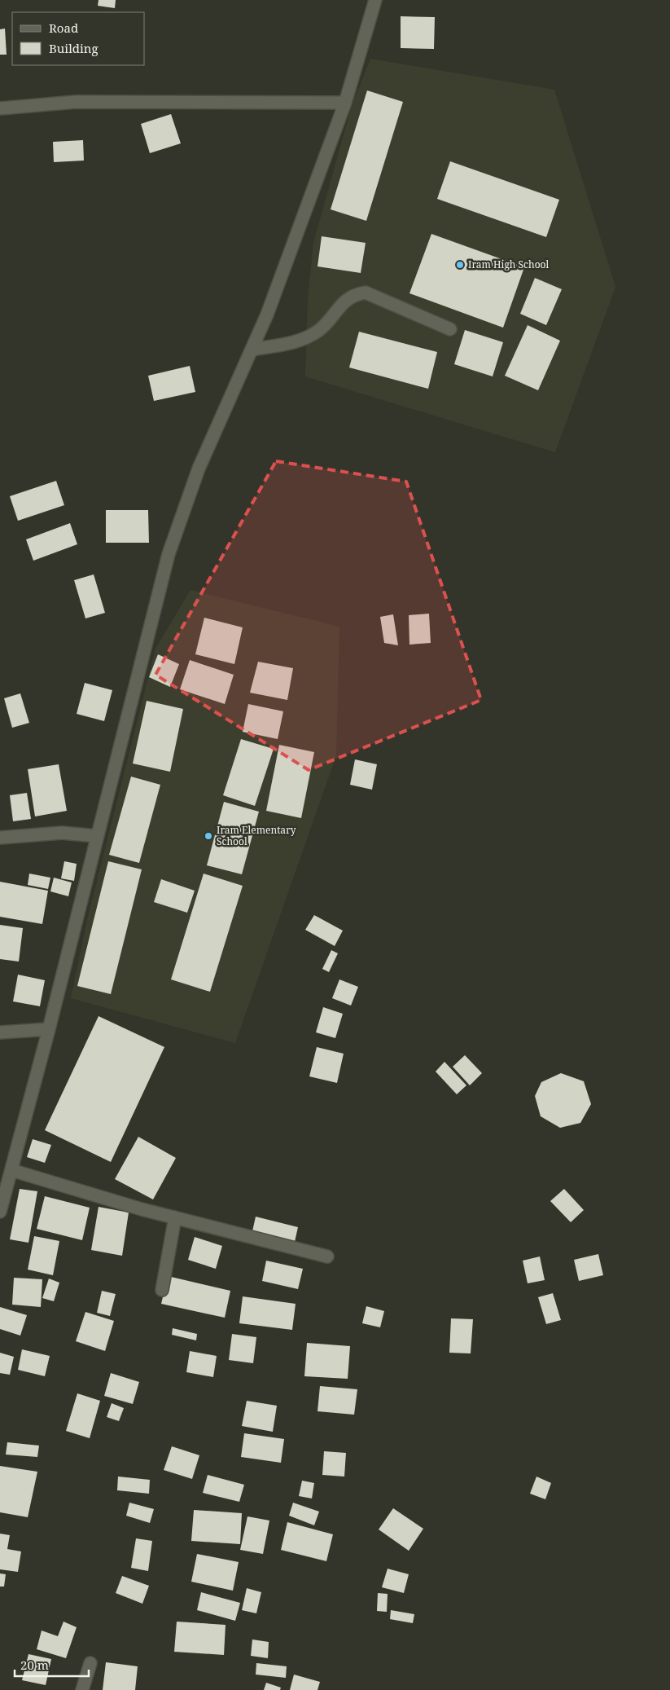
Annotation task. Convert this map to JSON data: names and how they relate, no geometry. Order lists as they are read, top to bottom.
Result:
{
  "places": ["Iram High School", "Iram Elementary School"],
  "legend": ["Road", "Building"],
  "scale_bar": "20 m"
}
